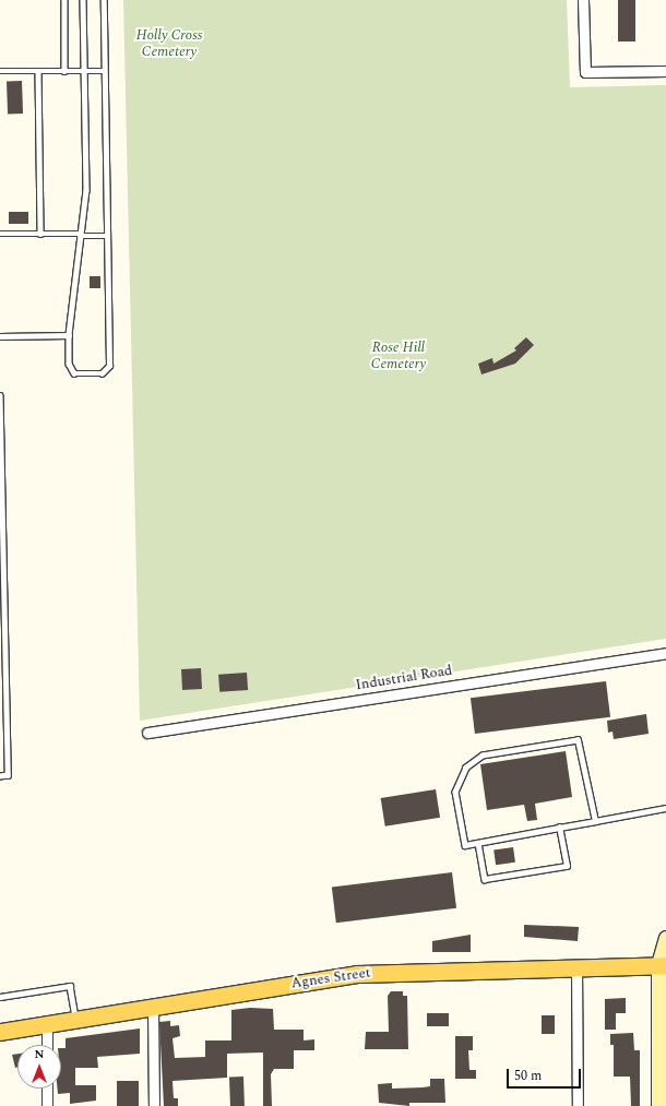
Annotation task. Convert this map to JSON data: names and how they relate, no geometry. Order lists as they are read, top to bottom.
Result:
{
  "streets": {
    "main road": ["Agnes Street"],
    "street": ["Industrial Road"]
  },
  "parks": ["Holly Cross Cemetery", "Rose Hill Cemetery"],
  "scale_bar": "50 m",
  "north": "top"
}
